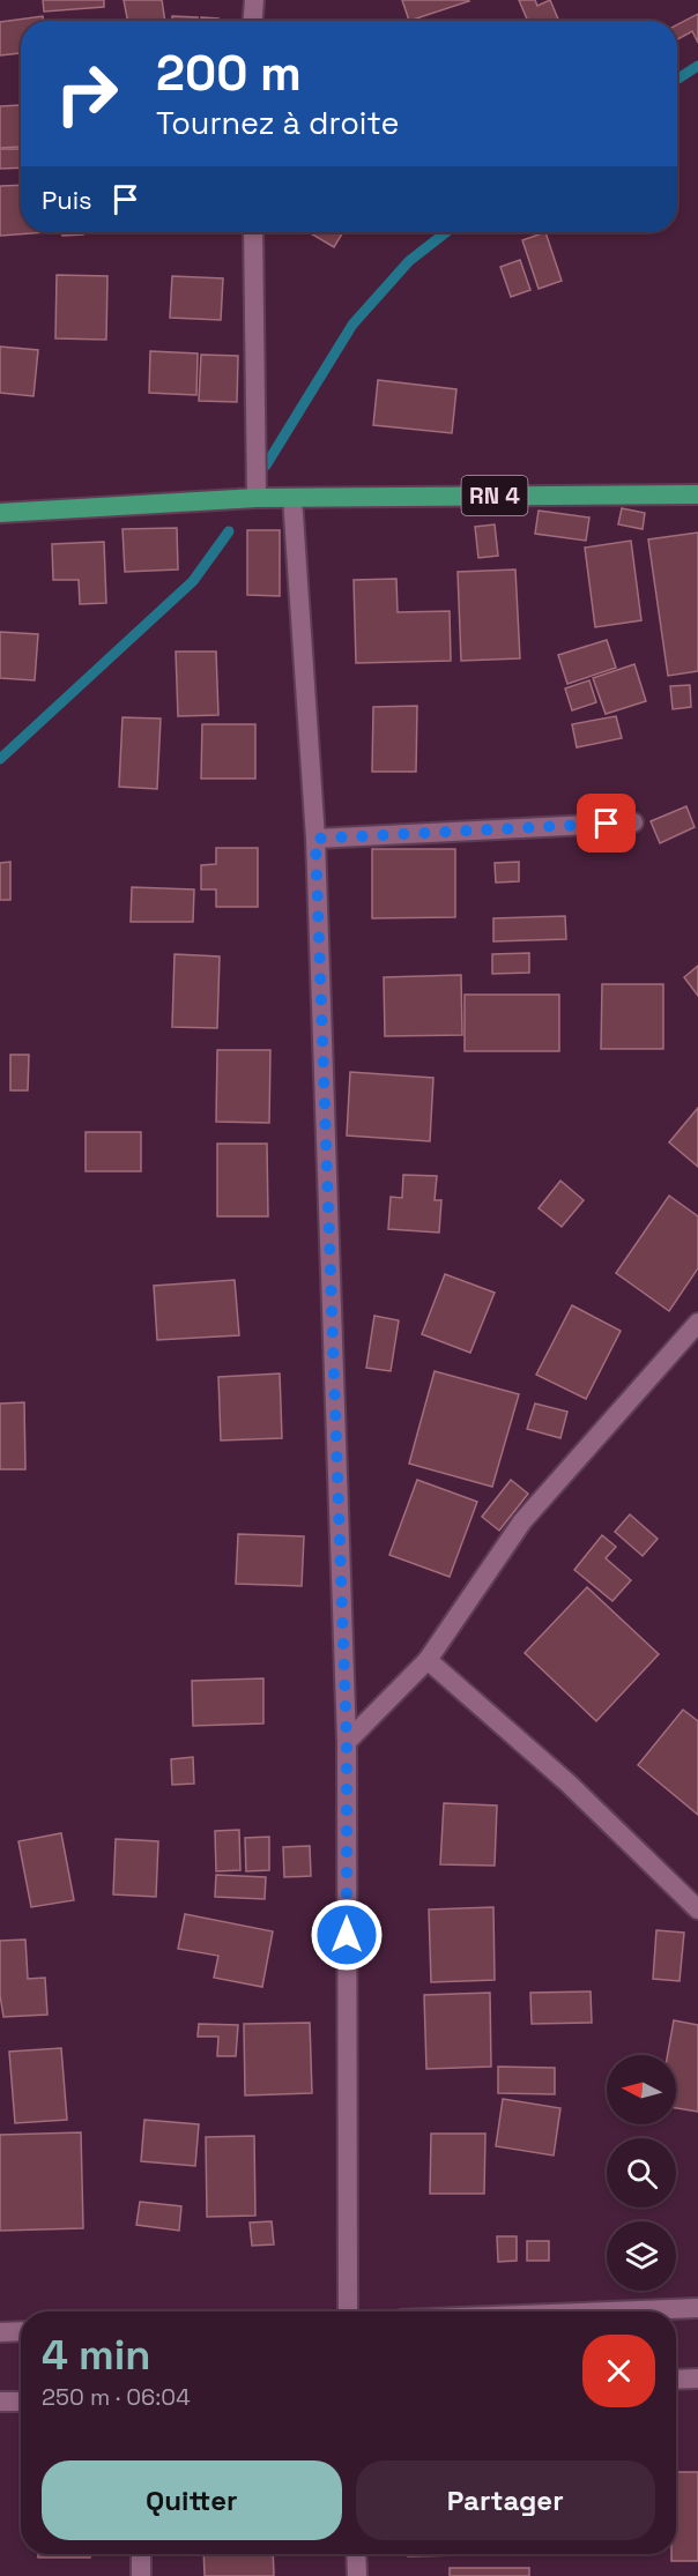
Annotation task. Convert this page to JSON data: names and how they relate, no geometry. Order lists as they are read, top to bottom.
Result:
{
  "streets": {
    "highway": ["RN 4"]
  },
  "north": "left",
  "page": {
    "turn": ["200 m", "Tournez à droite"],
    "then": "Puis",
    "heading": ["4 min", "250 m · 06:04"],
    "buttons": ["Quitter", "Partager"]
  }
}
